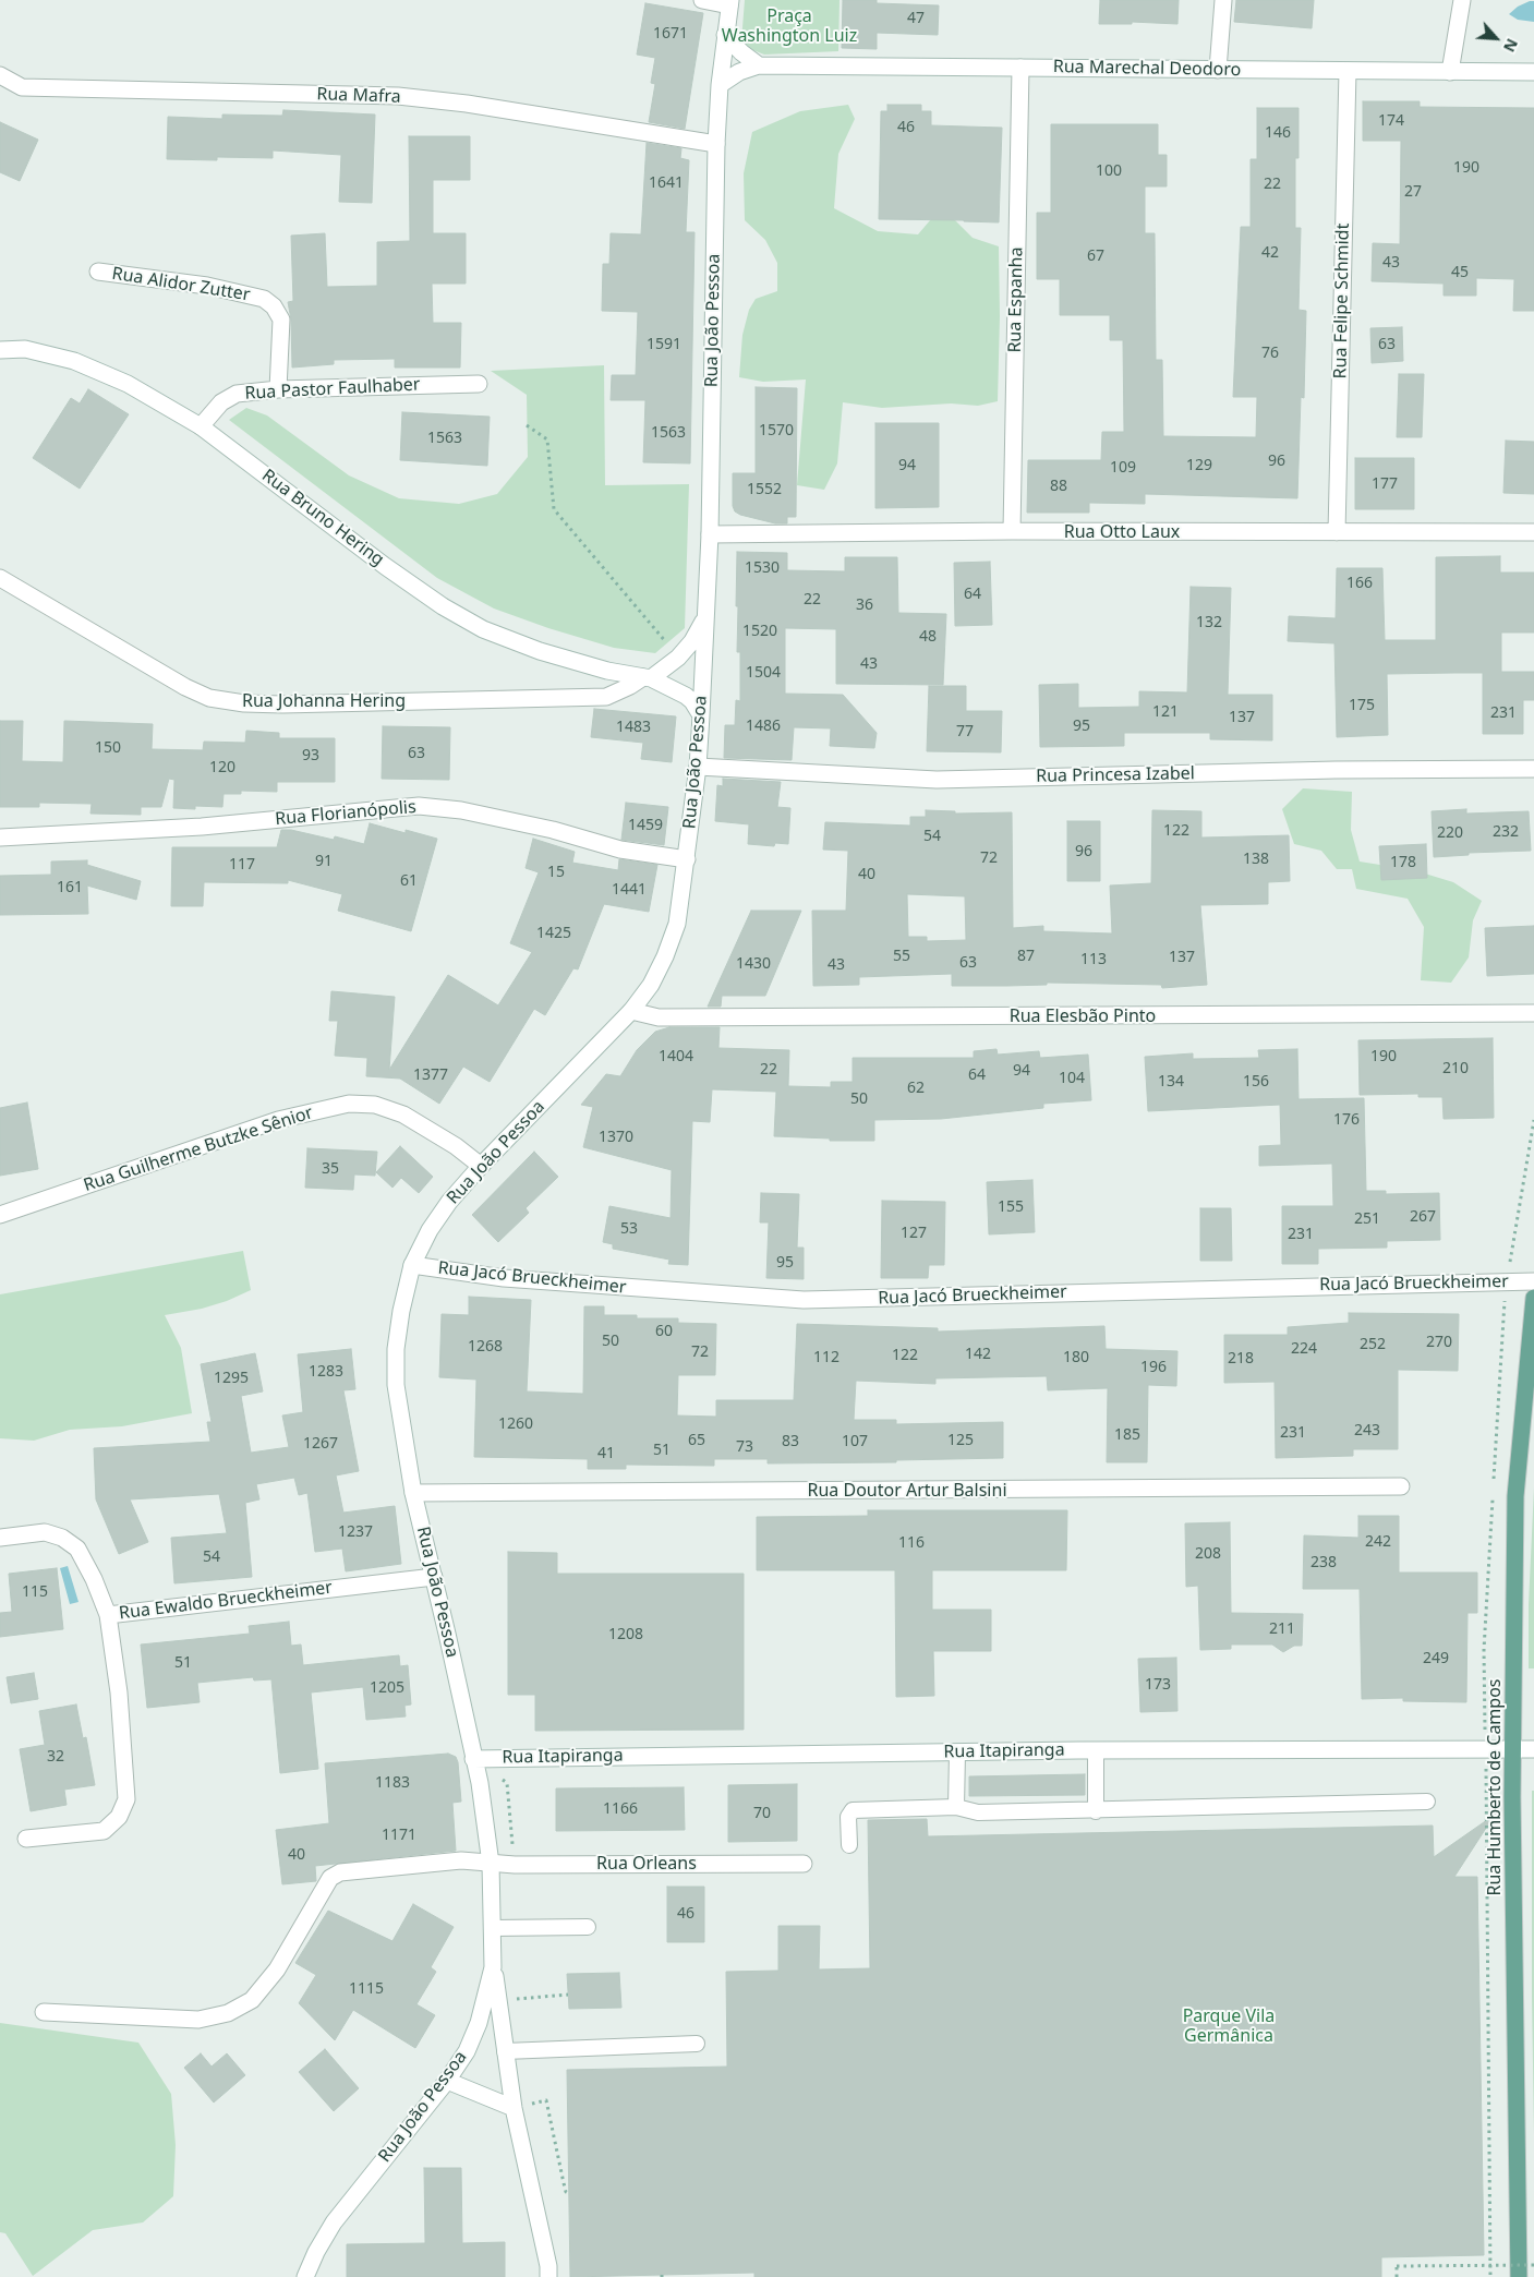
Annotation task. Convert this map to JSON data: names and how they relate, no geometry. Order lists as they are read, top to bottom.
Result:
{
  "streets": {
    "main road": ["Rua Humberto de Campos"],
    "street": [
      "Rua Marechal Deodoro",
      "Rua Mafra",
      "Rua Alidor Zutter",
      "Rua Espanha",
      "Rua Felipe Schmidt",
      "Rua João Pessoa",
      "Rua Pastor Faulhaber",
      "Rua Bruno Hering",
      "Rua Otto Laux",
      "Rua Johanna Hering",
      "Rua Princesa Izabel",
      "Rua Florianópolis",
      "Rua Elesbão Pinto",
      "Rua Guilherme Butzke Sênior",
      "Rua Jacó Brueckheimer",
      "Rua Doutor Artur Balsini",
      "Rua Ewaldo Brueckheimer",
      "Rua Itapiranga",
      "Rua Orleans"
    ]
  },
  "crossings": [
    ["Rua Marechal Deodoro", "Rua Espanha"],
    ["Rua Marechal Deodoro", "Rua Felipe Schmidt"],
    ["Rua Marechal Deodoro", "Rua João Pessoa"],
    ["Rua Mafra", "Rua João Pessoa"],
    ["Rua Alidor Zutter", "Rua Pastor Faulhaber"],
    ["Rua Espanha", "Rua Otto Laux"],
    ["Rua Felipe Schmidt", "Rua Otto Laux"],
    ["Rua João Pessoa", "Rua Bruno Hering"],
    ["Rua João Pessoa", "Rua Otto Laux"],
    ["Rua João Pessoa", "Rua Princesa Izabel"],
    ["Rua João Pessoa", "Rua Florianópolis"],
    ["Rua João Pessoa", "Rua Elesbão Pinto"],
    ["Rua João Pessoa", "Rua Guilherme Butzke Sênior"],
    ["Rua João Pessoa", "Rua Jacó Brueckheimer"],
    ["Rua João Pessoa", "Rua Doutor Artur Balsini"],
    ["Rua João Pessoa", "Rua Ewaldo Brueckheimer"],
    ["Rua João Pessoa", "Rua Itapiranga"],
    ["Rua João Pessoa", "Rua Orleans"],
    ["Rua Pastor Faulhaber", "Rua Bruno Hering"],
    ["Rua Bruno Hering", "Rua Johanna Hering"],
    ["Rua Itapiranga", "Rua Humberto de Campos"]
  ],
  "parks": ["Praça Washington Luiz", "Parque Vila Germânica"],
  "house_numbers": [
    "47",
    "1671",
    "174",
    "46",
    "146",
    "190",
    "100",
    "1641",
    "22",
    "27",
    "42",
    "67",
    "43",
    "45",
    "1591",
    "63",
    "76",
    "1570",
    "1563",
    "1563",
    "96",
    "94",
    "129",
    "109",
    "177",
    "88",
    "1552",
    "1530",
    "166",
    "64",
    "22",
    "36",
    "132",
    "1520",
    "48",
    "43",
    "1504",
    "175",
    "121",
    "231",
    "137",
    "1486",
    "95",
    "1483",
    "77",
    "150",
    "63",
    "93",
    "120",
    "1459",
    "122",
    "232",
    "220",
    "54",
    "96",
    "72",
    "138",
    "91",
    "178",
    "117",
    "15",
    "40",
    "61",
    "161",
    "1441",
    "1425",
    "55",
    "87",
    "137",
    "113",
    "63",
    "1430",
    "43",
    "1404",
    "190",
    "210",
    "22",
    "94",
    "1377",
    "64",
    "104",
    "134",
    "156",
    "62",
    "50",
    "176",
    "1370",
    "35",
    "155",
    "267",
    "251",
    "53",
    "127",
    "231",
    "95",
    "60",
    "50",
    "270",
    "252",
    "1268",
    "224",
    "72",
    "142",
    "122",
    "112",
    "180",
    "218",
    "196",
    "1283",
    "1295",
    "1260",
    "243",
    "231",
    "185",
    "65",
    "125",
    "83",
    "107",
    "1267",
    "73",
    "51",
    "41",
    "1237",
    "242",
    "116",
    "208",
    "54",
    "238",
    "115",
    "211",
    "1208",
    "249",
    "51",
    "173",
    "1205",
    "32",
    "1183",
    "1166",
    "70",
    "1171",
    "40",
    "46",
    "1115"
  ],
  "north": "bottom right"
}
